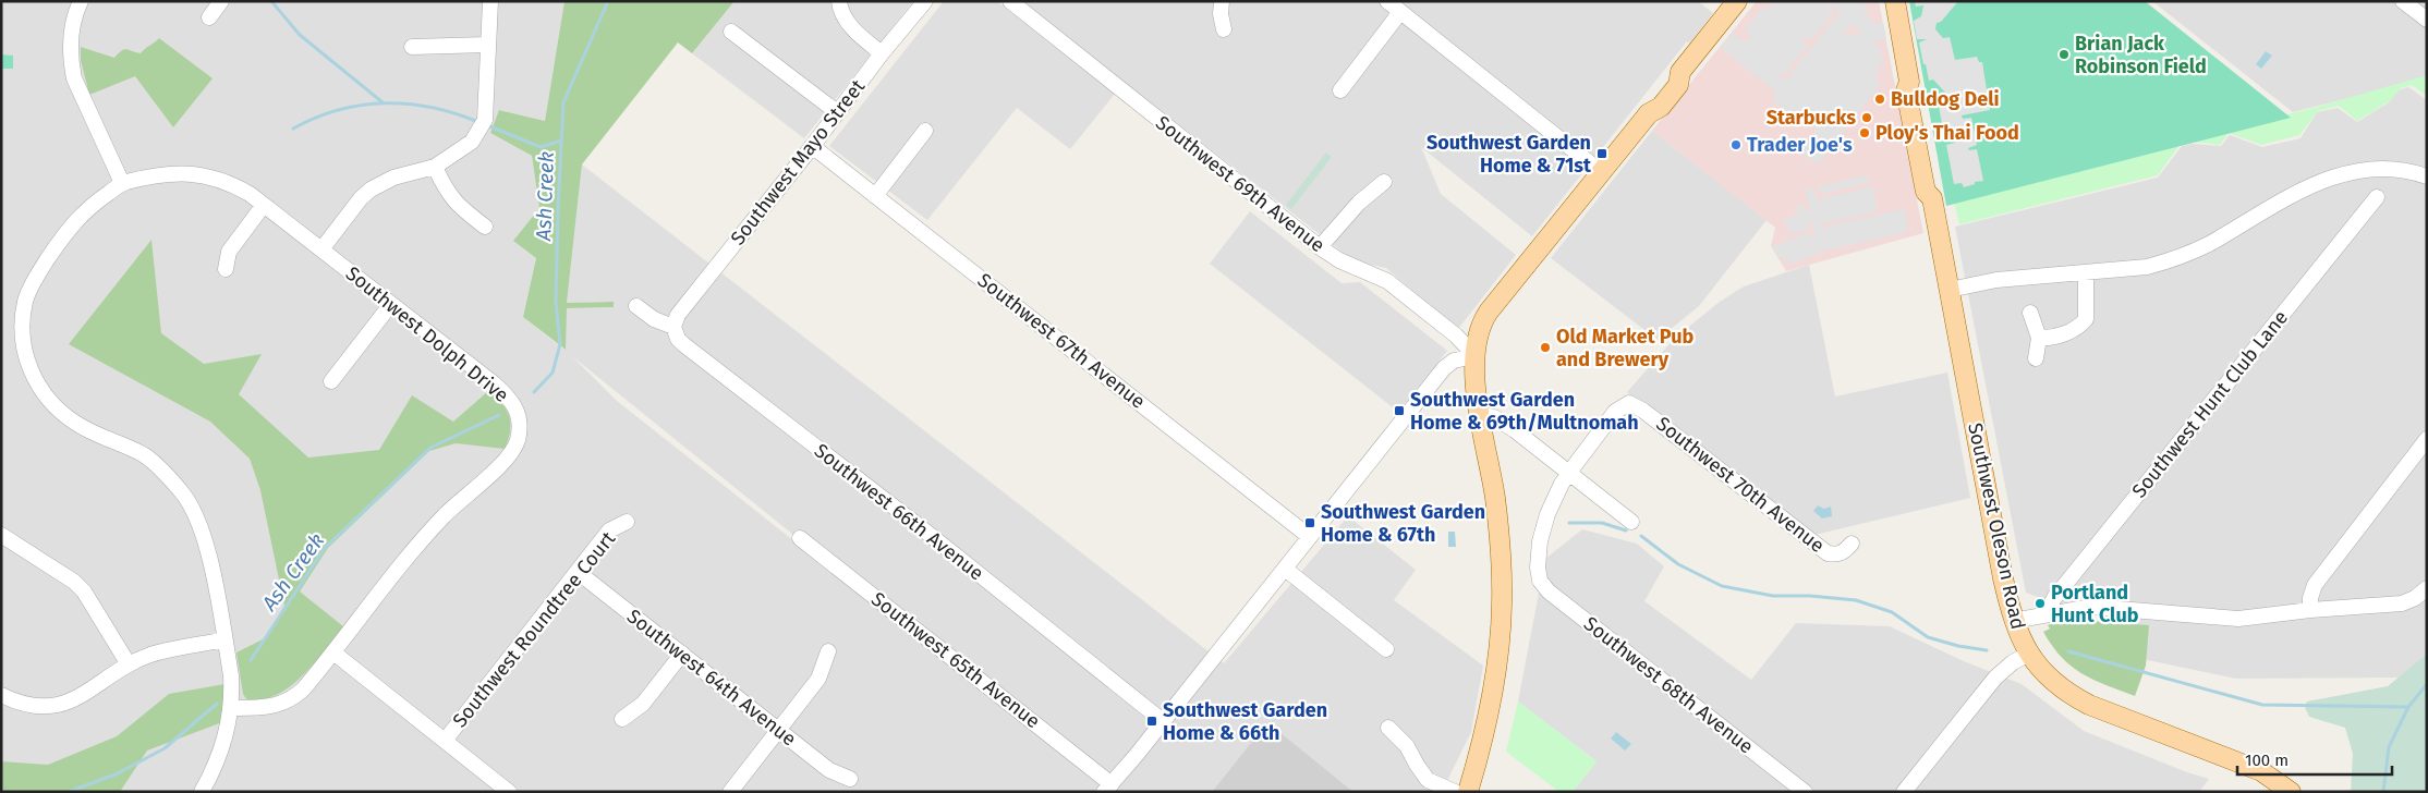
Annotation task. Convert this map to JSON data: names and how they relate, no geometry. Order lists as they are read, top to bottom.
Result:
{
  "streets": {
    "main road": ["Southwest Oleson Road"],
    "street": [
      "Southwest Mayo Street",
      "Southwest 69th Avenue",
      "Southwest Dolph Drive",
      "Southwest 67th Avenue",
      "Southwest Hunt Club Lane",
      "Southwest 70th Avenue",
      "Southwest 66th Avenue",
      "Southwest Roundtree Court",
      "Southwest 65th Avenue",
      "Southwest 64th Avenue",
      "Southwest 68th Avenue"
    ]
  },
  "crossings": [
    ["Southwest Mayo Street", "Southwest 67th Avenue"],
    ["Southwest Mayo Street", "Southwest 66th Avenue"],
    ["Southwest 70th Avenue", "Southwest 68th Avenue"],
    ["Southwest Roundtree Court", "Southwest 64th Avenue"]
  ],
  "water": ["Ash Creek"],
  "places": {
    "other": [
      "Brian Jack Robinson Field",
      "Bulldog Deli",
      "Starbucks",
      "Ploy's Thai Food",
      "Trader Joe's",
      "Old Market Pub and Brewery",
      "Portland Hunt Club"
    ],
    "transit": [
      "Southwest Garden Home & 71st",
      "Southwest Garden Home & 69th/Multnomah",
      "Southwest Garden Home & 67th",
      "Southwest Garden Home & 66th"
    ]
  },
  "scale_bar": "100 m"
}
